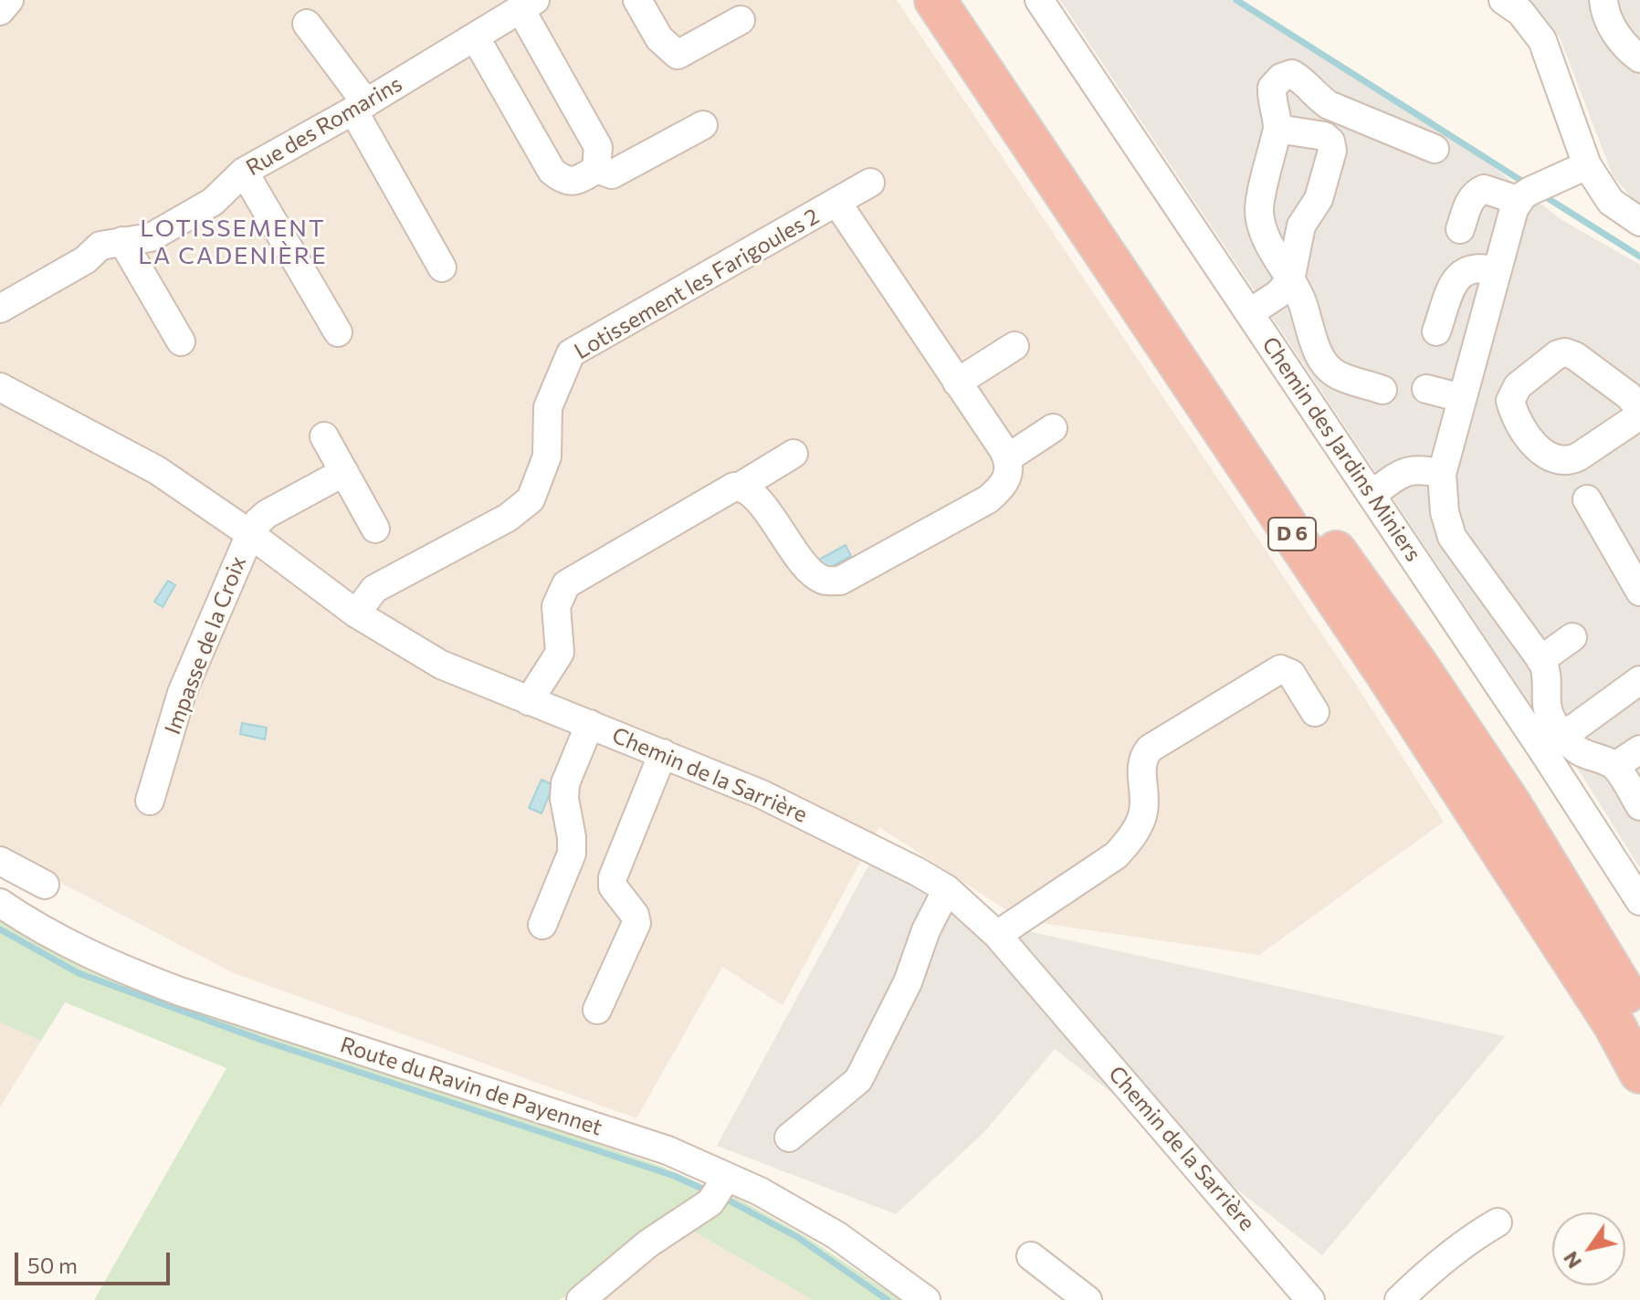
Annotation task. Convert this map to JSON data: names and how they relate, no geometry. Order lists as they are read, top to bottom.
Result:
{
  "streets": {
    "highway": ["D 6"],
    "street": [
      "Rue des Romarins",
      "Lotissement les Farigoules 2",
      "Chemin des Jardins Miniers",
      "Impasse de la Croix",
      "Chemin de la Sarrière",
      "Route du Ravin de Payennet"
    ]
  },
  "crossings": [
    ["Lotissement les Farigoules 2", "Chemin de la Sarrière"],
    ["Impasse de la Croix", "Chemin de la Sarrière"]
  ],
  "districts": ["LOTISSEMENT LA CADENIÈRE"],
  "scale_bar": "50 m",
  "north": "bottom left"
}
